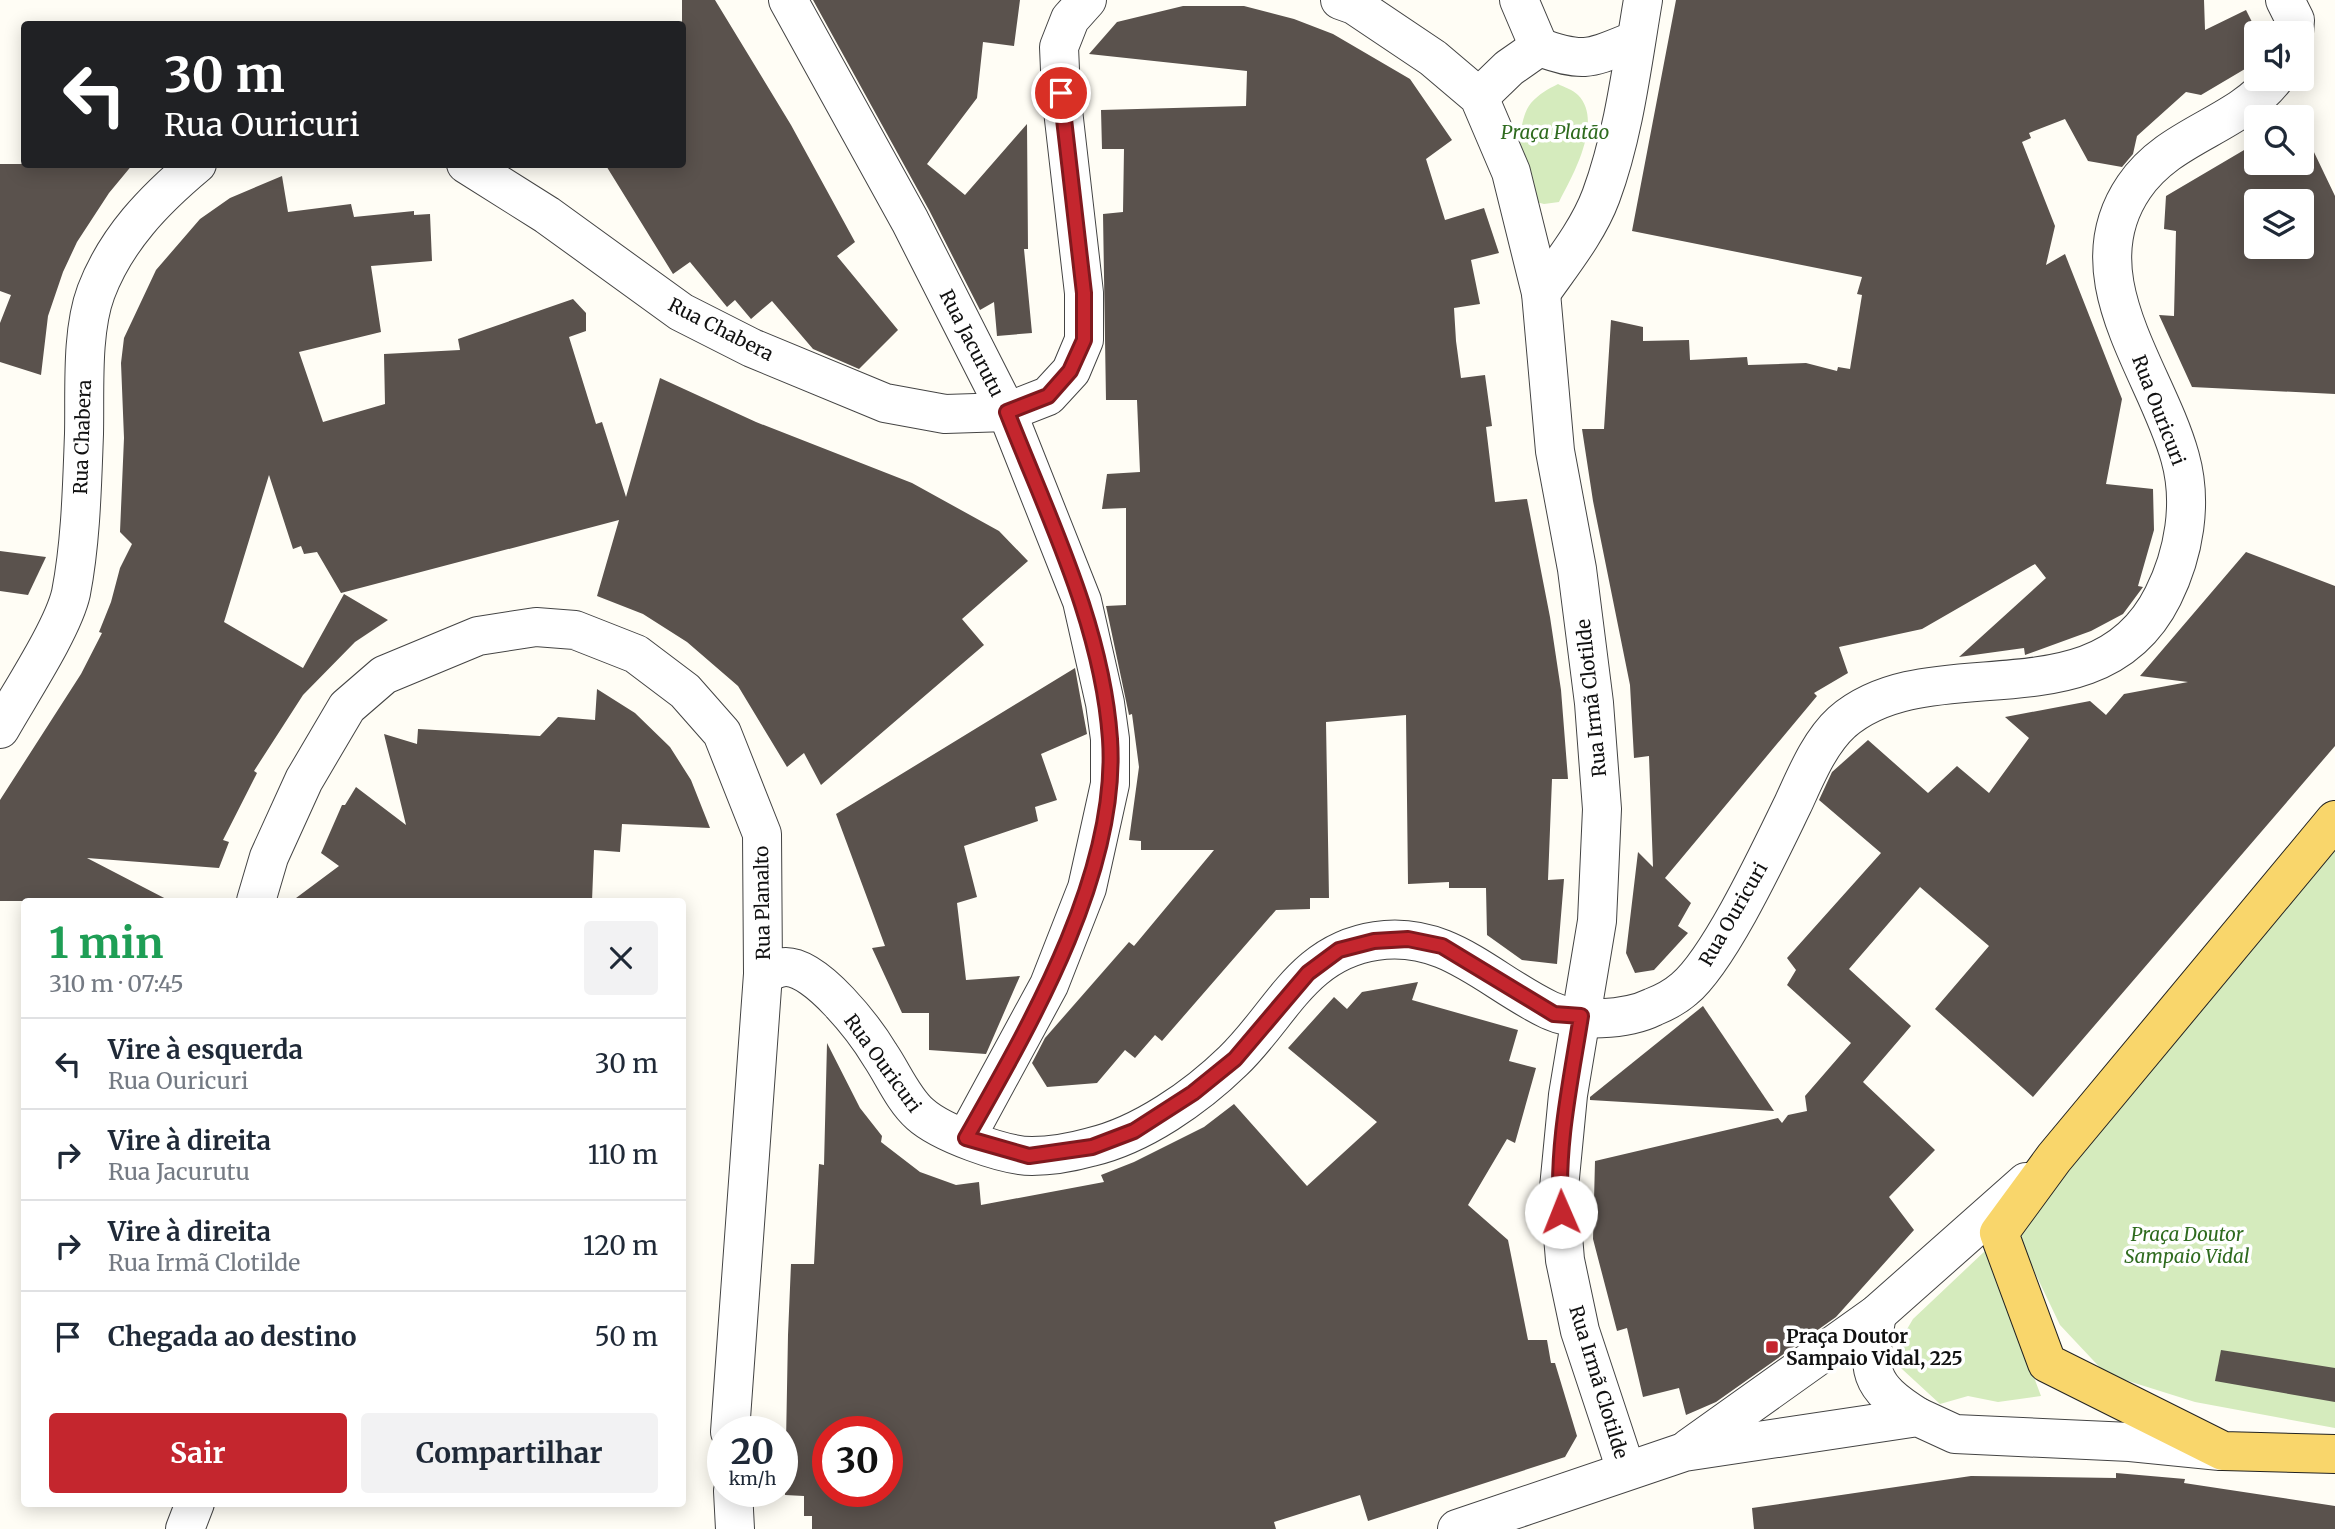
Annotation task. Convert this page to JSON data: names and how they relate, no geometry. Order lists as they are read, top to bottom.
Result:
{
  "streets": {
    "street": [
      "Rua Chabera",
      "Rua Jacurutu",
      "Rua Ouricuri",
      "Rua Irmã Clotilde",
      "Rua Planalto"
    ]
  },
  "crossings": [
    ["Rua Chabera", "Rua Jacurutu"],
    ["Rua Jacurutu", "Rua Ouricuri"],
    ["Rua Ouricuri", "Rua Irmã Clotilde"],
    ["Rua Ouricuri", "Rua Planalto"]
  ],
  "parks": ["Praça Platão", "Praça Doutor Sampaio Vidal"],
  "places": {
    "transit": ["Praça Doutor Sampaio Vidal, 225"]
  },
  "page": {
    "turn": ["30 m", "Rua Ouricuri"],
    "heading": ["1 min", "310 m · 07:45"],
    "list": [
      {
        "name": "Vire à esquerda",
        "note": "Rua Ouricuri",
        "value": "30 m"
      },
      {
        "name": "Vire à direita",
        "note": "Rua Jacurutu",
        "value": "110 m"
      },
      {
        "name": "Vire à direita",
        "note": "Rua Irmã Clotilde",
        "value": "120 m"
      },
      {
        "name": "Chegada ao destino",
        "value": "50 m"
      }
    ],
    "buttons": ["Sair", "Compartilhar"],
    "speed": "20 km/h",
    "limit": "30"
  }
}
